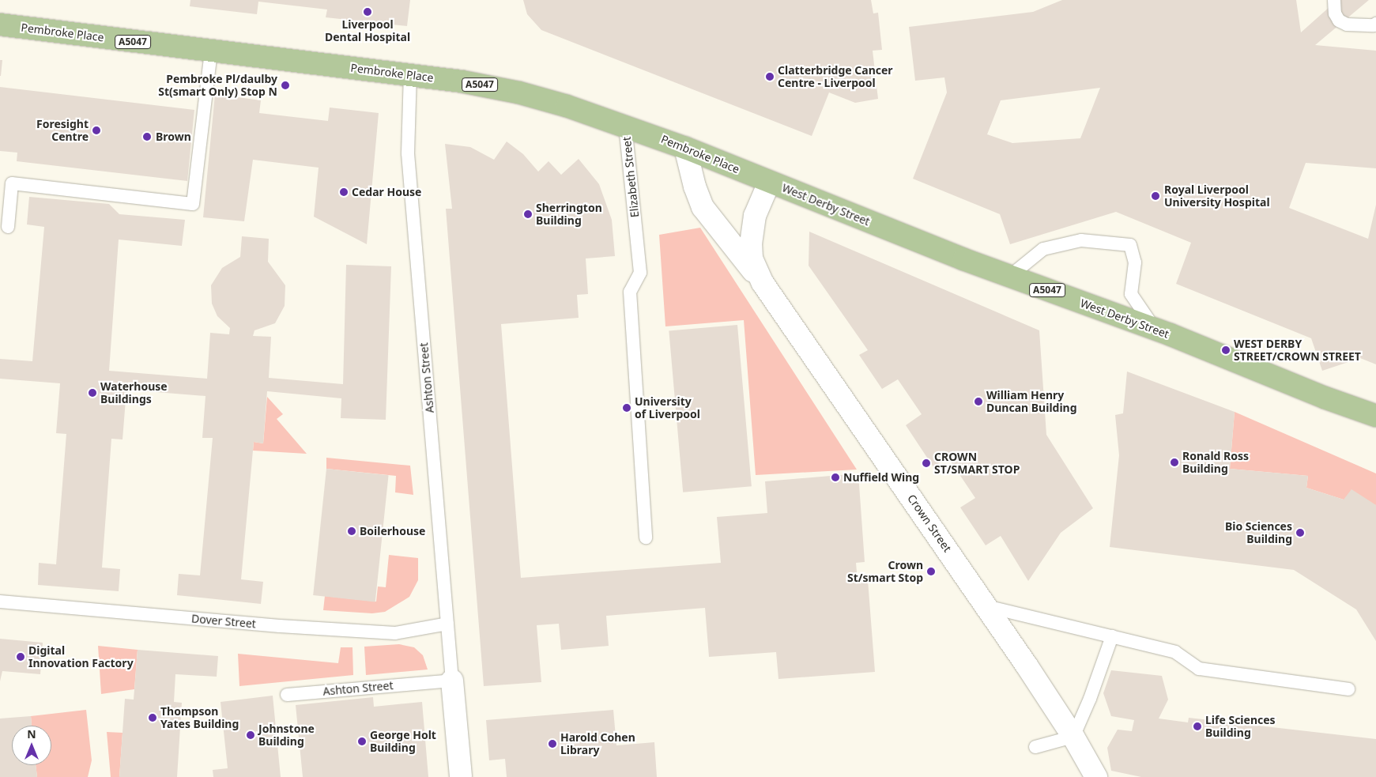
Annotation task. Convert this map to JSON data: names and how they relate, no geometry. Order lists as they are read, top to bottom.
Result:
{
  "streets": {
    "main road": ["Pembroke Place", "A5047", "West Derby Street"],
    "street": ["Ashton Street", "Crown Street"],
    "lane": ["Elizabeth Street", "Dover Street"]
  },
  "crossings": [
    ["Pembroke Place", "Elizabeth Street"],
    ["Pembroke Place", "West Derby Street"],
    ["Pembroke Place", "Ashton Street"],
    ["Pembroke Place", "Crown Street"],
    ["West Derby Street", "Crown Street"],
    ["Ashton Street", "Dover Street"]
  ],
  "places": [
    "Liverpool Dental Hospital",
    "Clatterbridge Cancer Centre - Liverpool",
    "Pembroke Pl/daulby St(smart Only) Stop N",
    "Foresight Centre",
    "Brown",
    "Cedar House",
    "Royal Liverpool University Hospital",
    "Sherrington Building",
    "WEST DERBY STREET/CROWN STREET",
    "Waterhouse Buildings",
    "William Henry Duncan Building",
    "University of Liverpool",
    "Ronald Ross Building",
    "CROWN ST/SMART STOP",
    "Nuffield Wing",
    "Boilerhouse",
    "Bio Sciences Building",
    "Crown St/smart Stop",
    "Digital Innovation Factory",
    "Thompson Yates Building",
    "Life Sciences Building",
    "Johnstone Building",
    "George Holt Building",
    "Harold Cohen Library"
  ],
  "north": "top"
}
